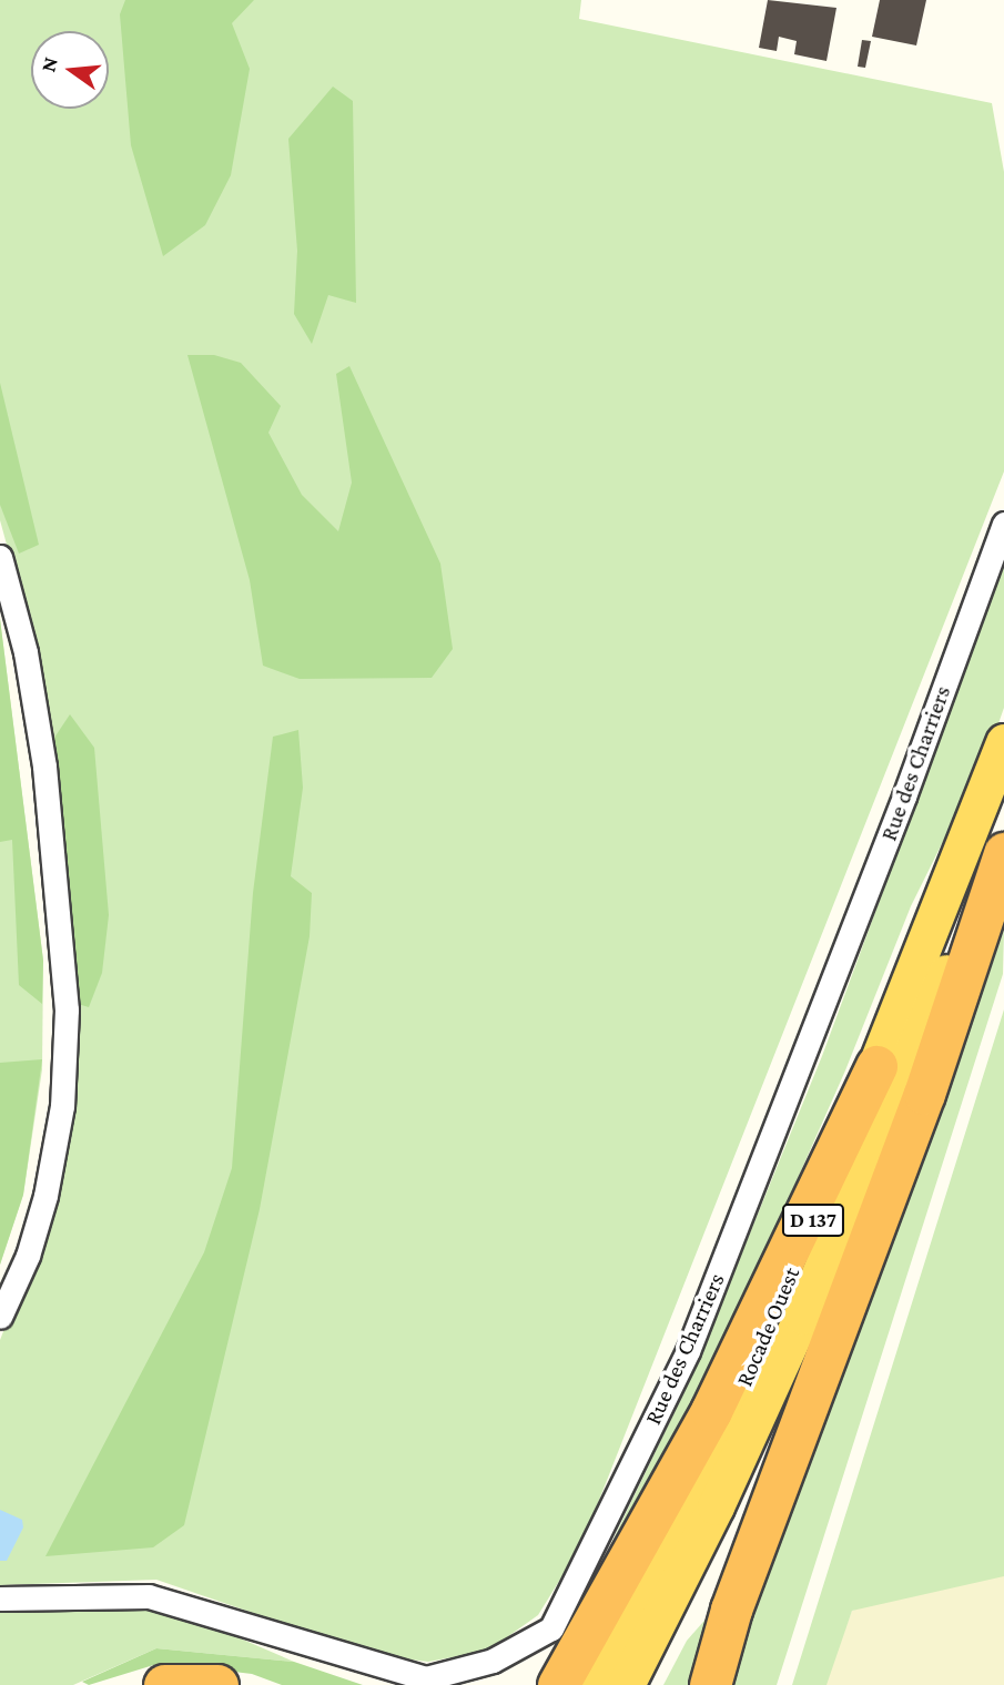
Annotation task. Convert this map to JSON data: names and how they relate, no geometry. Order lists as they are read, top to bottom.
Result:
{
  "streets": {
    "main road": ["D 137", "Rocade Ouest"],
    "street": ["Rue des Charriers"]
  },
  "north": "left"
}
